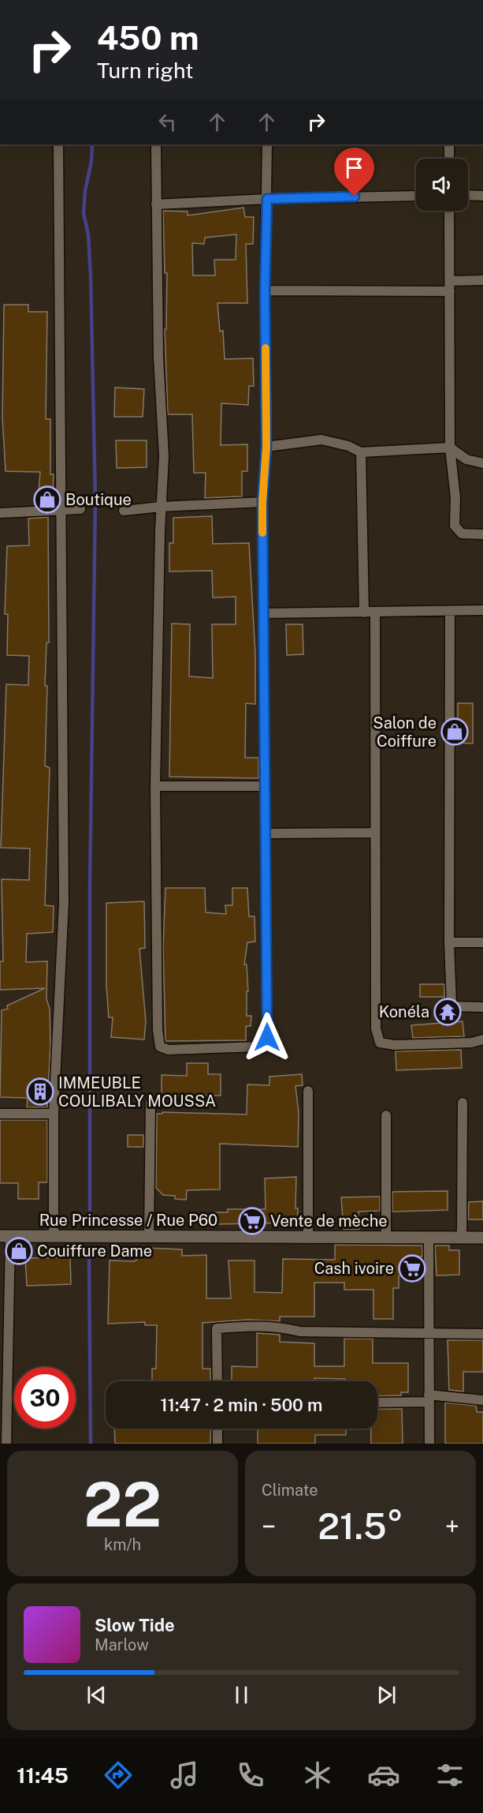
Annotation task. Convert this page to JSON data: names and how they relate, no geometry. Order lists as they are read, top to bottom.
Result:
{
  "streets": {
    "street": ["Rue Princesse / Rue P60"]
  },
  "places": {
    "shop": ["Boutique", "Salon de Coiffure", "Couiffure Dame"],
    "temple": ["Konéla"],
    "building": ["IMMEUBLE COULIBALY MOUSSA"],
    "supermarket": ["Vente de mèche", "Cash ivoire"]
  },
  "page": {
    "turn": ["450 m", "Turn right"],
    "limit": "30",
    "trip": "11:47 · 2 min · 500 m",
    "tile": [
      ["22", "km/h"],
      "Climate"
    ],
    "heat": ["−", "21.5°", "+"],
    "song": ["Slow Tide", "Marlow"],
    "tabs": "11:45"
  }
}
